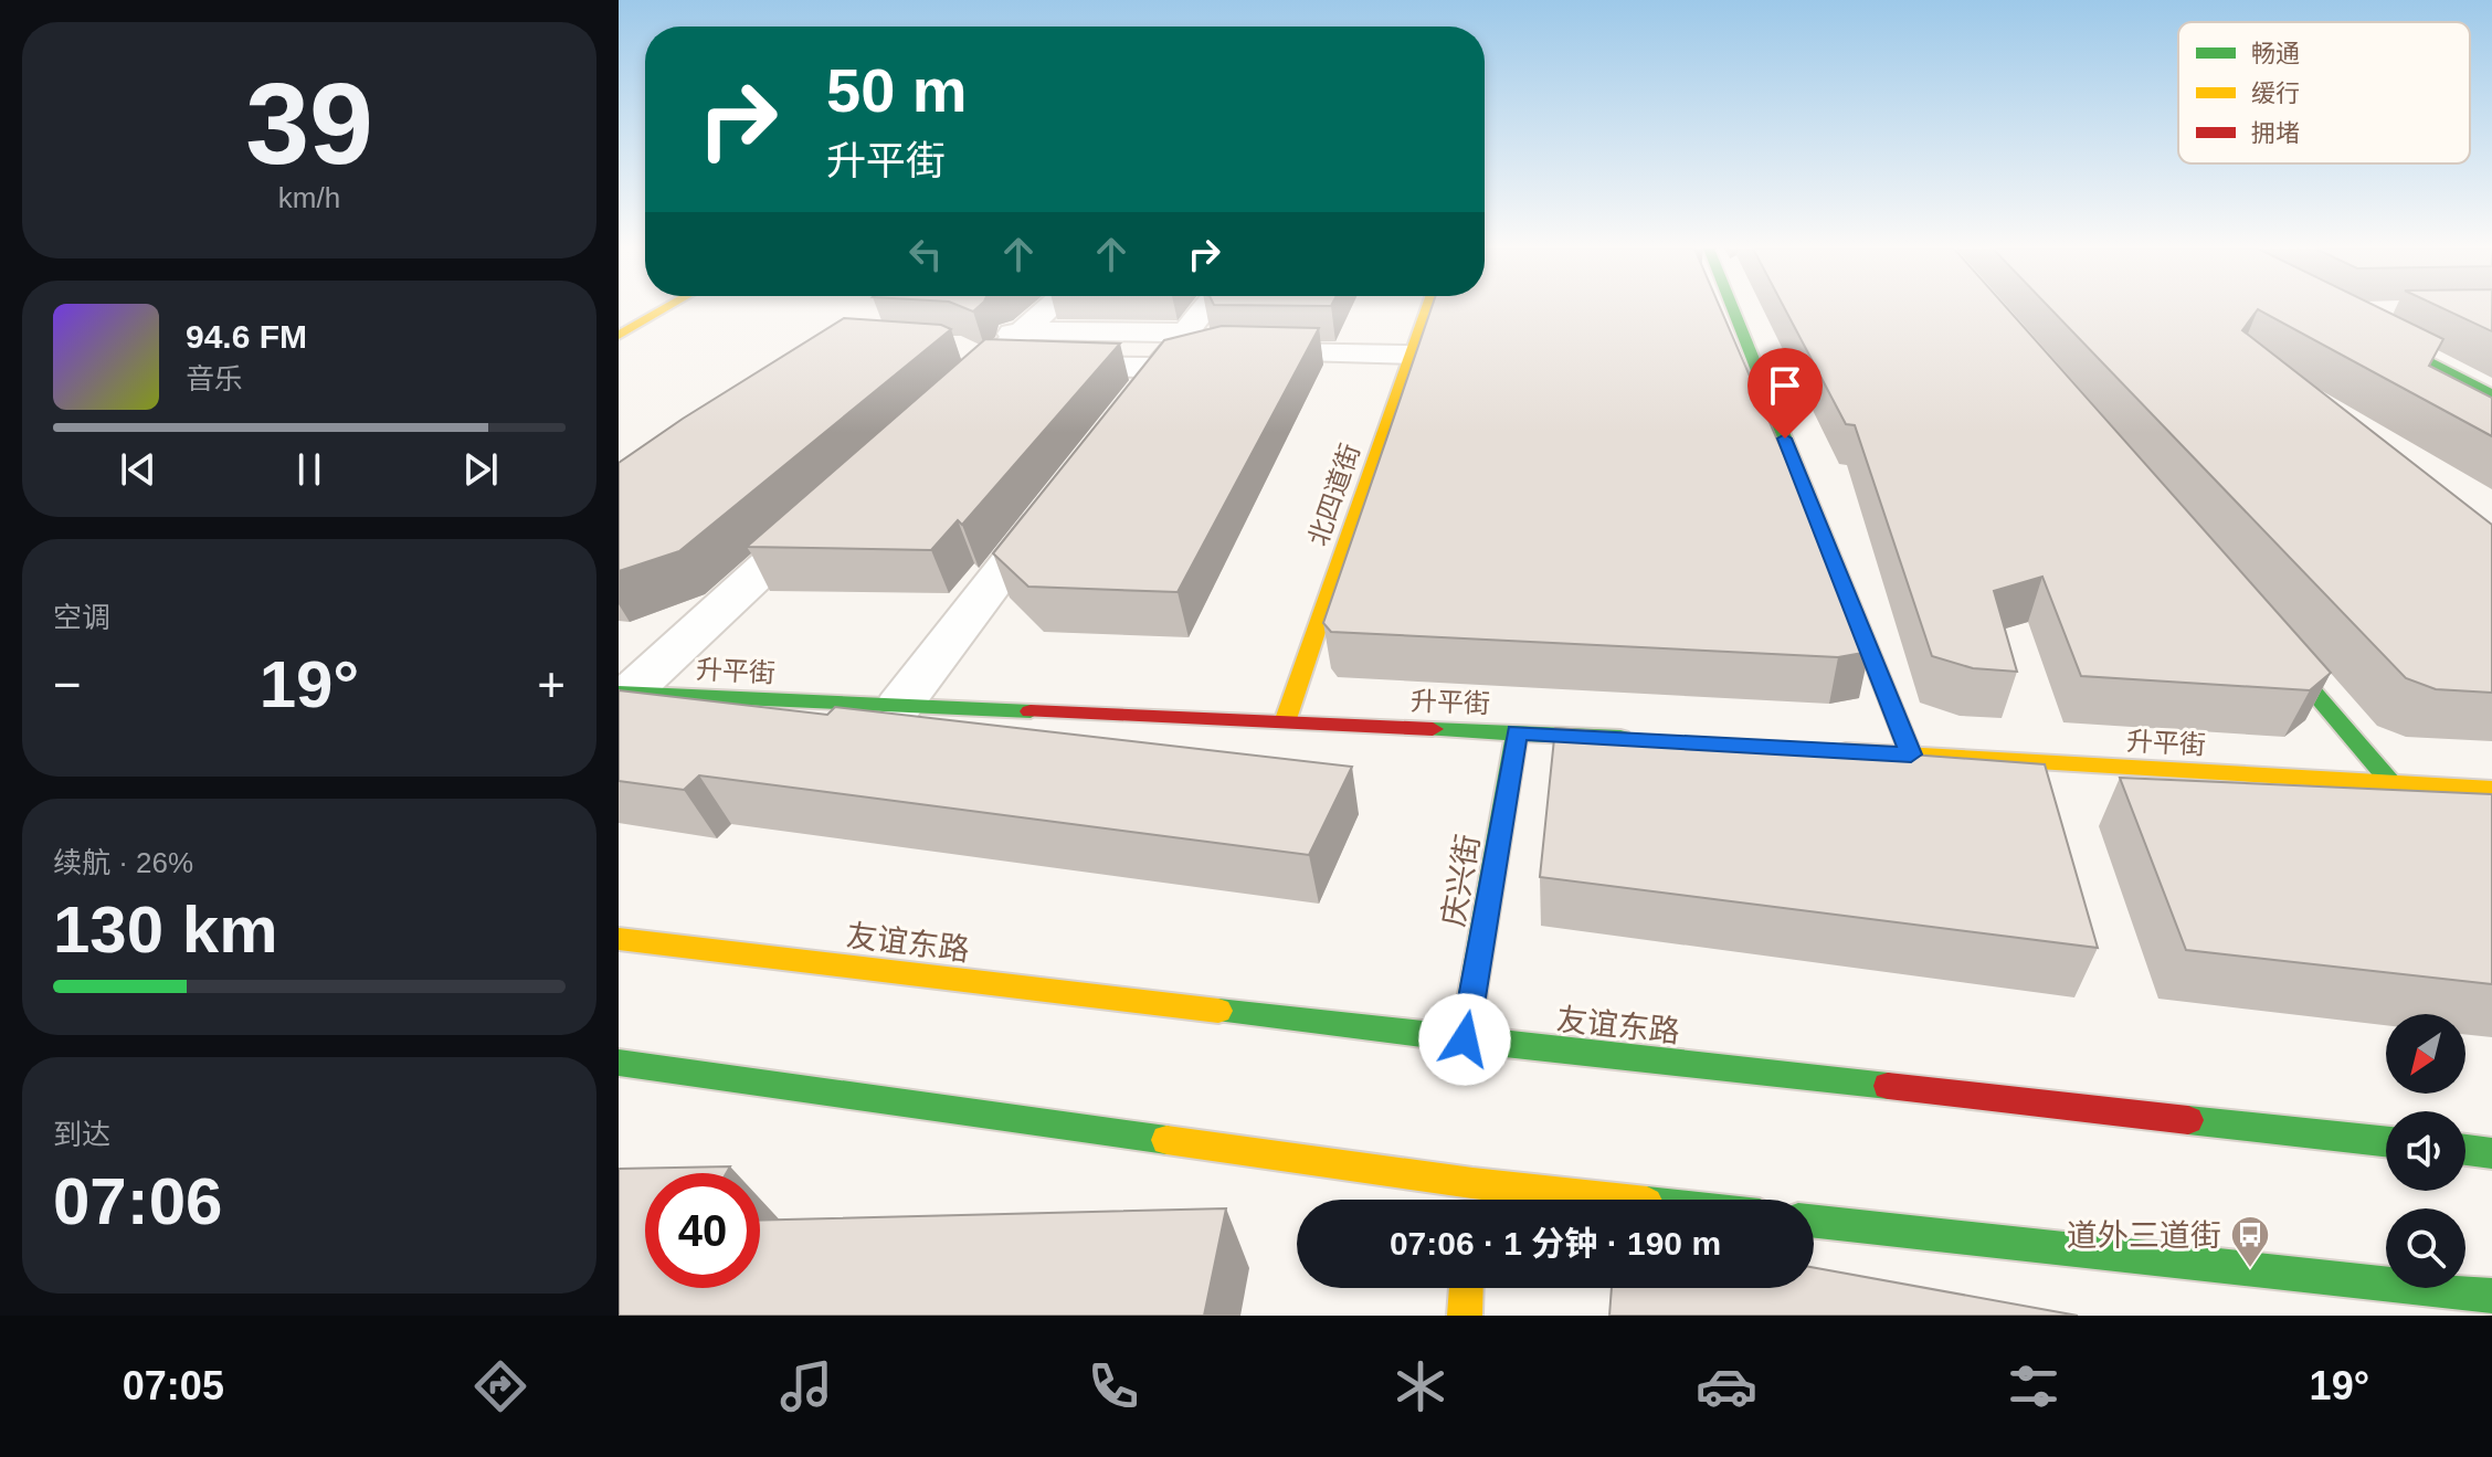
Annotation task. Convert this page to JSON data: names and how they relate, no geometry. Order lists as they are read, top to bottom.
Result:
{
  "streets": {
    "main road": [
      "北四道街",
      "升平街",
      "庆兴街",
      "友谊东路"
    ]
  },
  "crossings": [
    ["北四道街", "升平街"],
    ["升平街", "庆兴街"],
    ["庆兴街", "友谊东路"]
  ],
  "places": {
    "bus stop": ["道外三道街"]
  },
  "legend": ["畅通", "缓行", "拥堵"],
  "north": "bottom left",
  "page": {
    "tile": [
      ["39", "km/h"],
      "空调",
      ["续航 · 26%", "130 km"],
      ["到达", "07:06"]
    ],
    "turn": ["50 m", "升平街"],
    "song": ["94.6 FM", "音乐"],
    "heat": ["−", "19°", "+"],
    "limit": "40",
    "trip": "07:06 · 1 分钟 · 190 m",
    "tabs": ["07:05", "19°"]
  }
}
